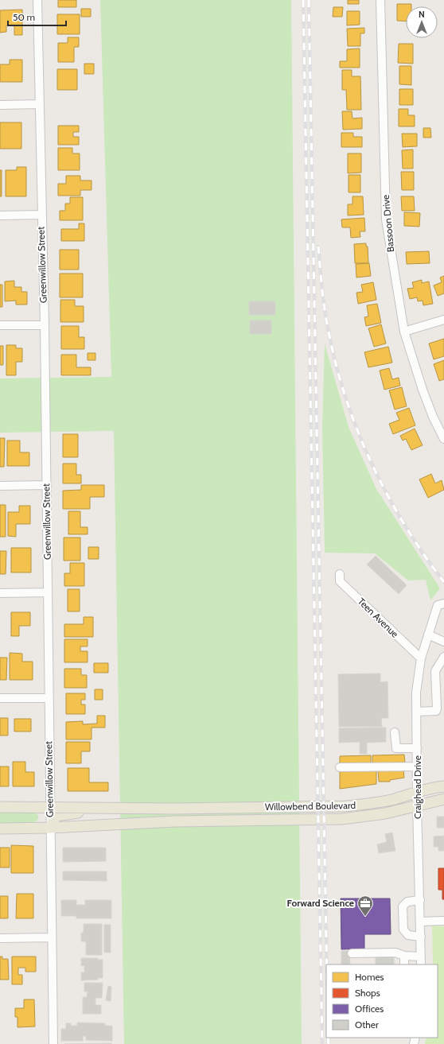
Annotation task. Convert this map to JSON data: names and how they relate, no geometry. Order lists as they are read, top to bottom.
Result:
{
  "streets": {
    "main road": ["Willowbend Boulevard"],
    "street": [
      "Bassoon Drive",
      "Greenwillow Street",
      "Teen Avenue",
      "Craighead Drive"
    ]
  },
  "crossings": [
    ["Greenwillow Street", "Willowbend Boulevard"],
    ["Teen Avenue", "Craighead Drive"],
    ["Craighead Drive", "Willowbend Boulevard"]
  ],
  "places": {
    "office": ["Forward Science"]
  },
  "legend": [
    "Homes",
    "Shops",
    "Offices",
    "Other"
  ],
  "scale_bar": "50 m",
  "north": "top"
}
